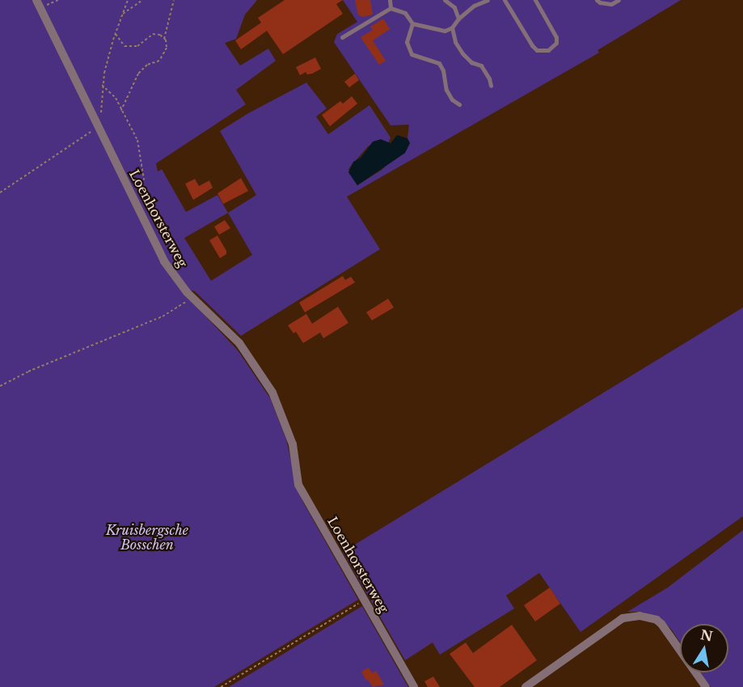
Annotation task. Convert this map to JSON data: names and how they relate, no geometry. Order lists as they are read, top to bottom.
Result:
{
  "streets": {
    "street": ["Loenhorsterweg"]
  },
  "parks": ["Kruisbergsche Bosschen"],
  "north": "top"
}
